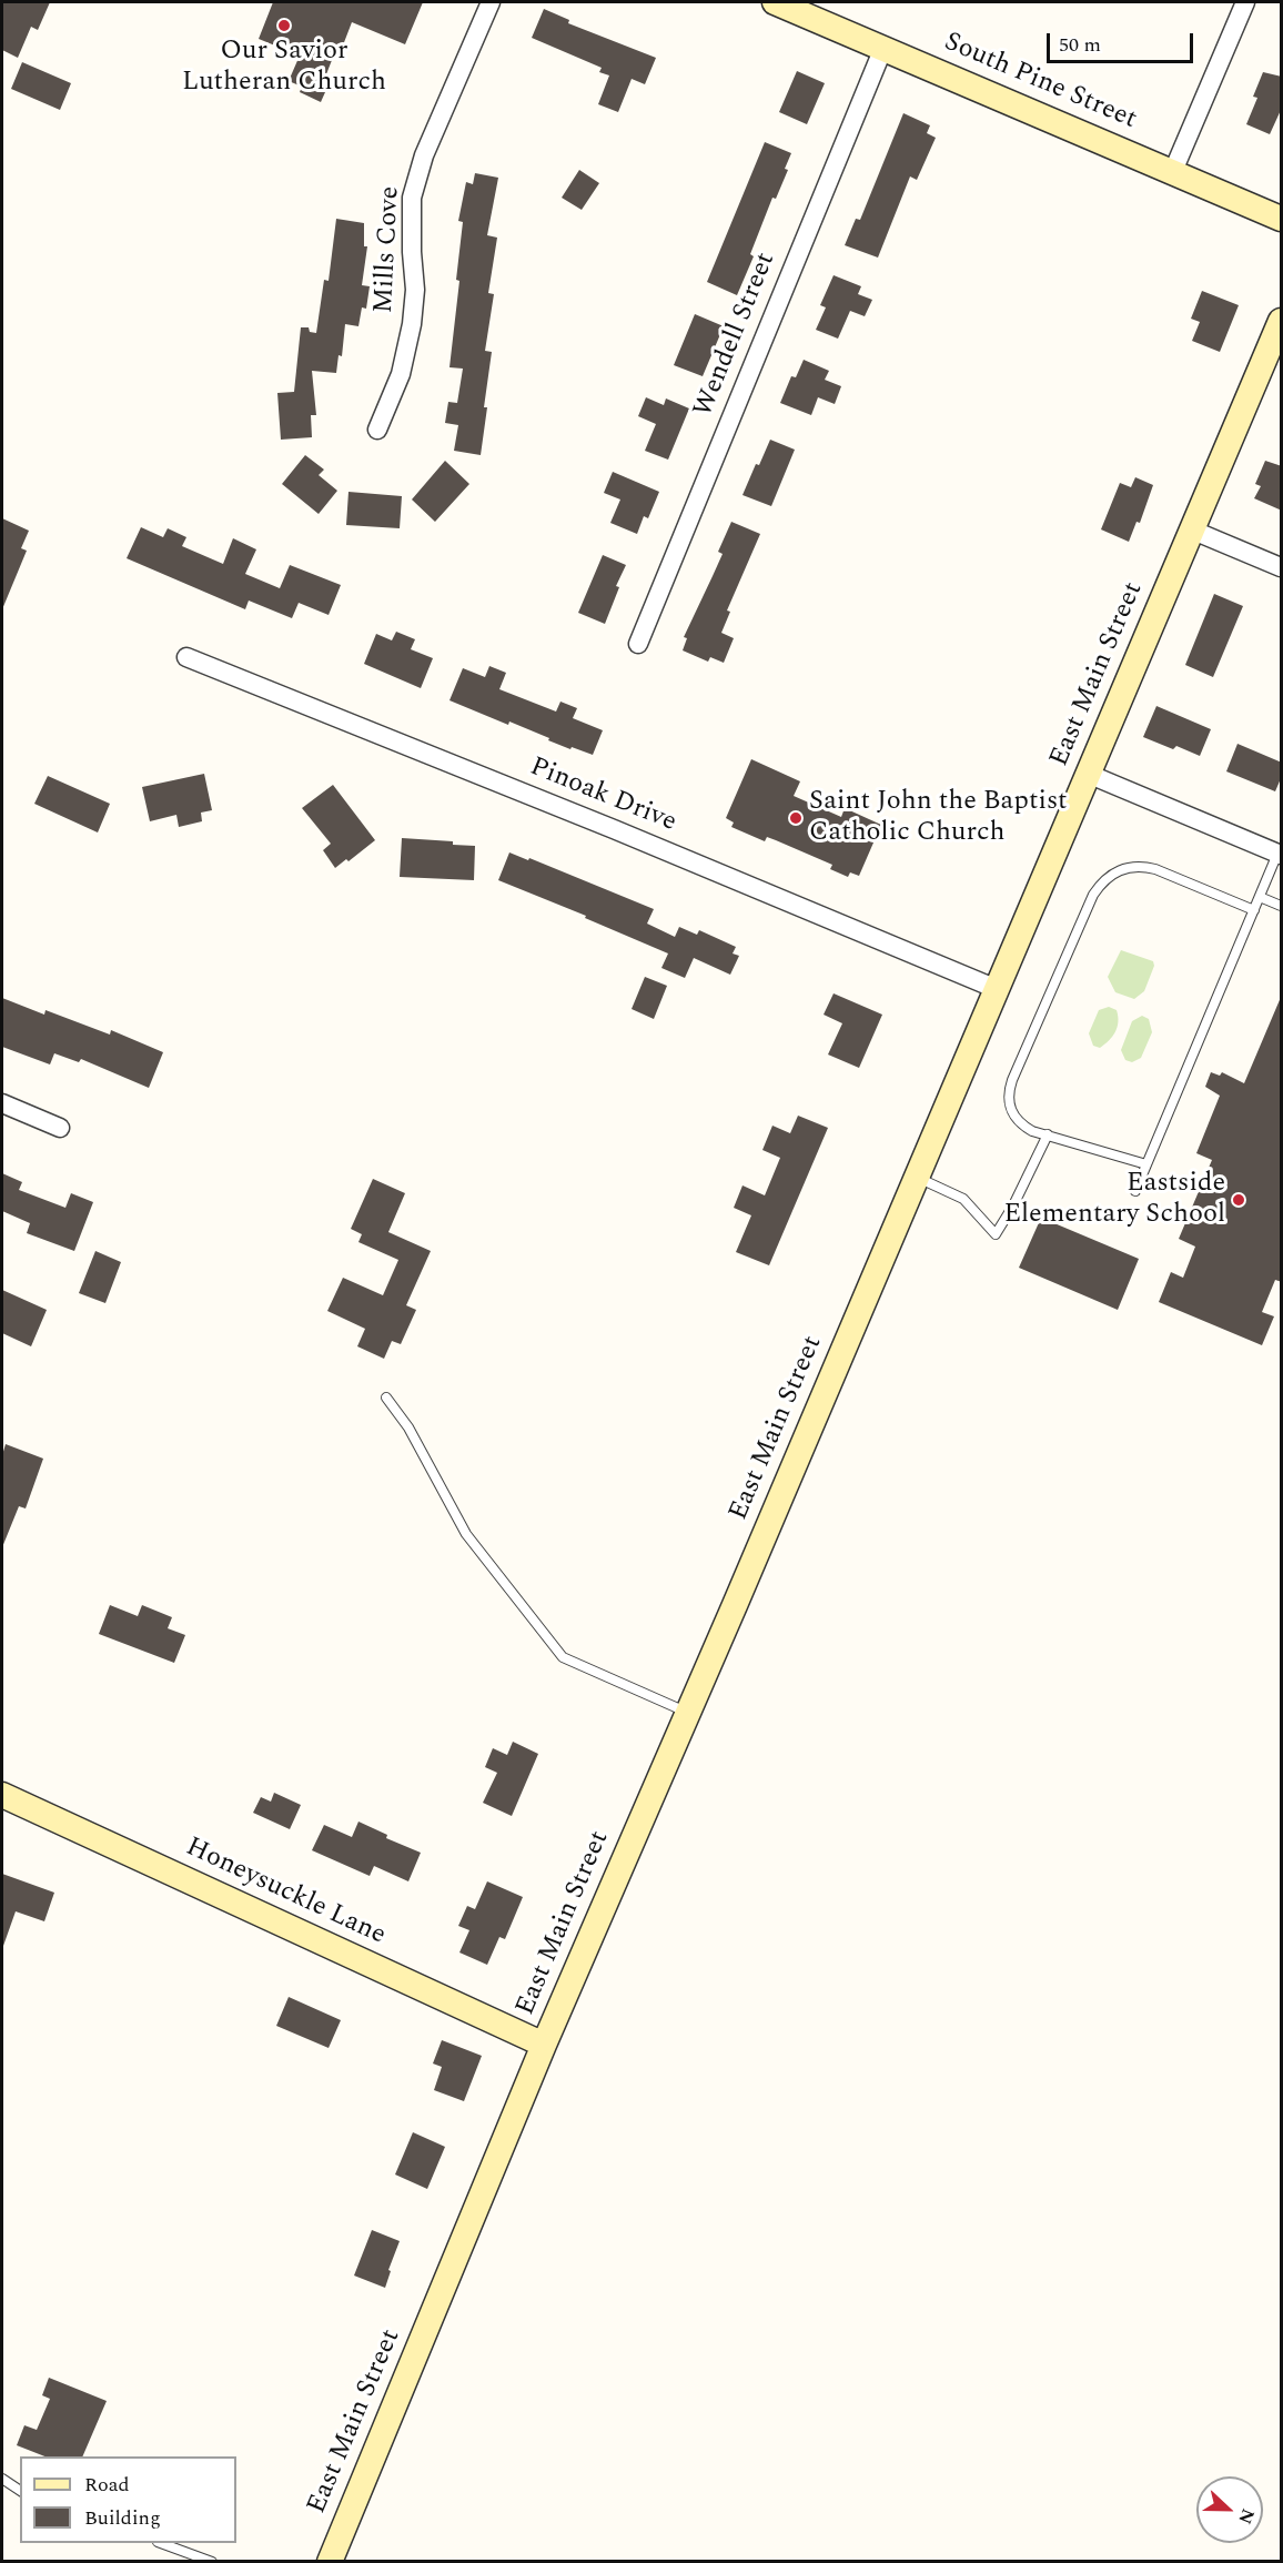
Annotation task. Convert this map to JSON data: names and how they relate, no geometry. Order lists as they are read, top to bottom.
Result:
{
  "streets": {
    "street": [
      "South Pine Street",
      "Mills Cove",
      "Wendell Street",
      "East Main Street",
      "Pinoak Drive",
      "Honeysuckle Lane"
    ]
  },
  "crossings": [
    ["South Pine Street", "Wendell Street"],
    ["East Main Street", "Pinoak Drive"],
    ["East Main Street", "Honeysuckle Lane"]
  ],
  "places": ["Our Savior Lutheran Church", "Saint John the Baptist Catholic Church", "Eastside Elementary School"],
  "legend": ["Road", "Building"],
  "scale_bar": "50 m",
  "north": "right"
}
